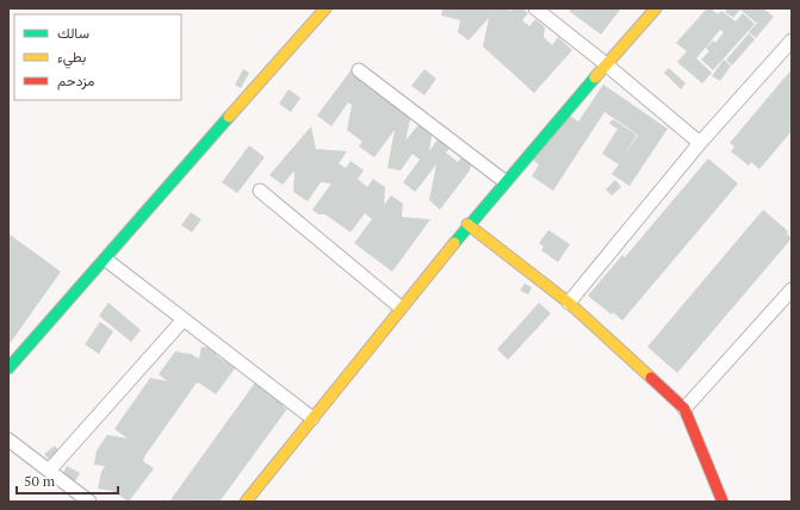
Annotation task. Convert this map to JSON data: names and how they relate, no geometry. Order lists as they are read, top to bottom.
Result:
{
  "legend": ["سالك", "بطيء", "مزدحم"],
  "scale_bar": "50 m"
}
